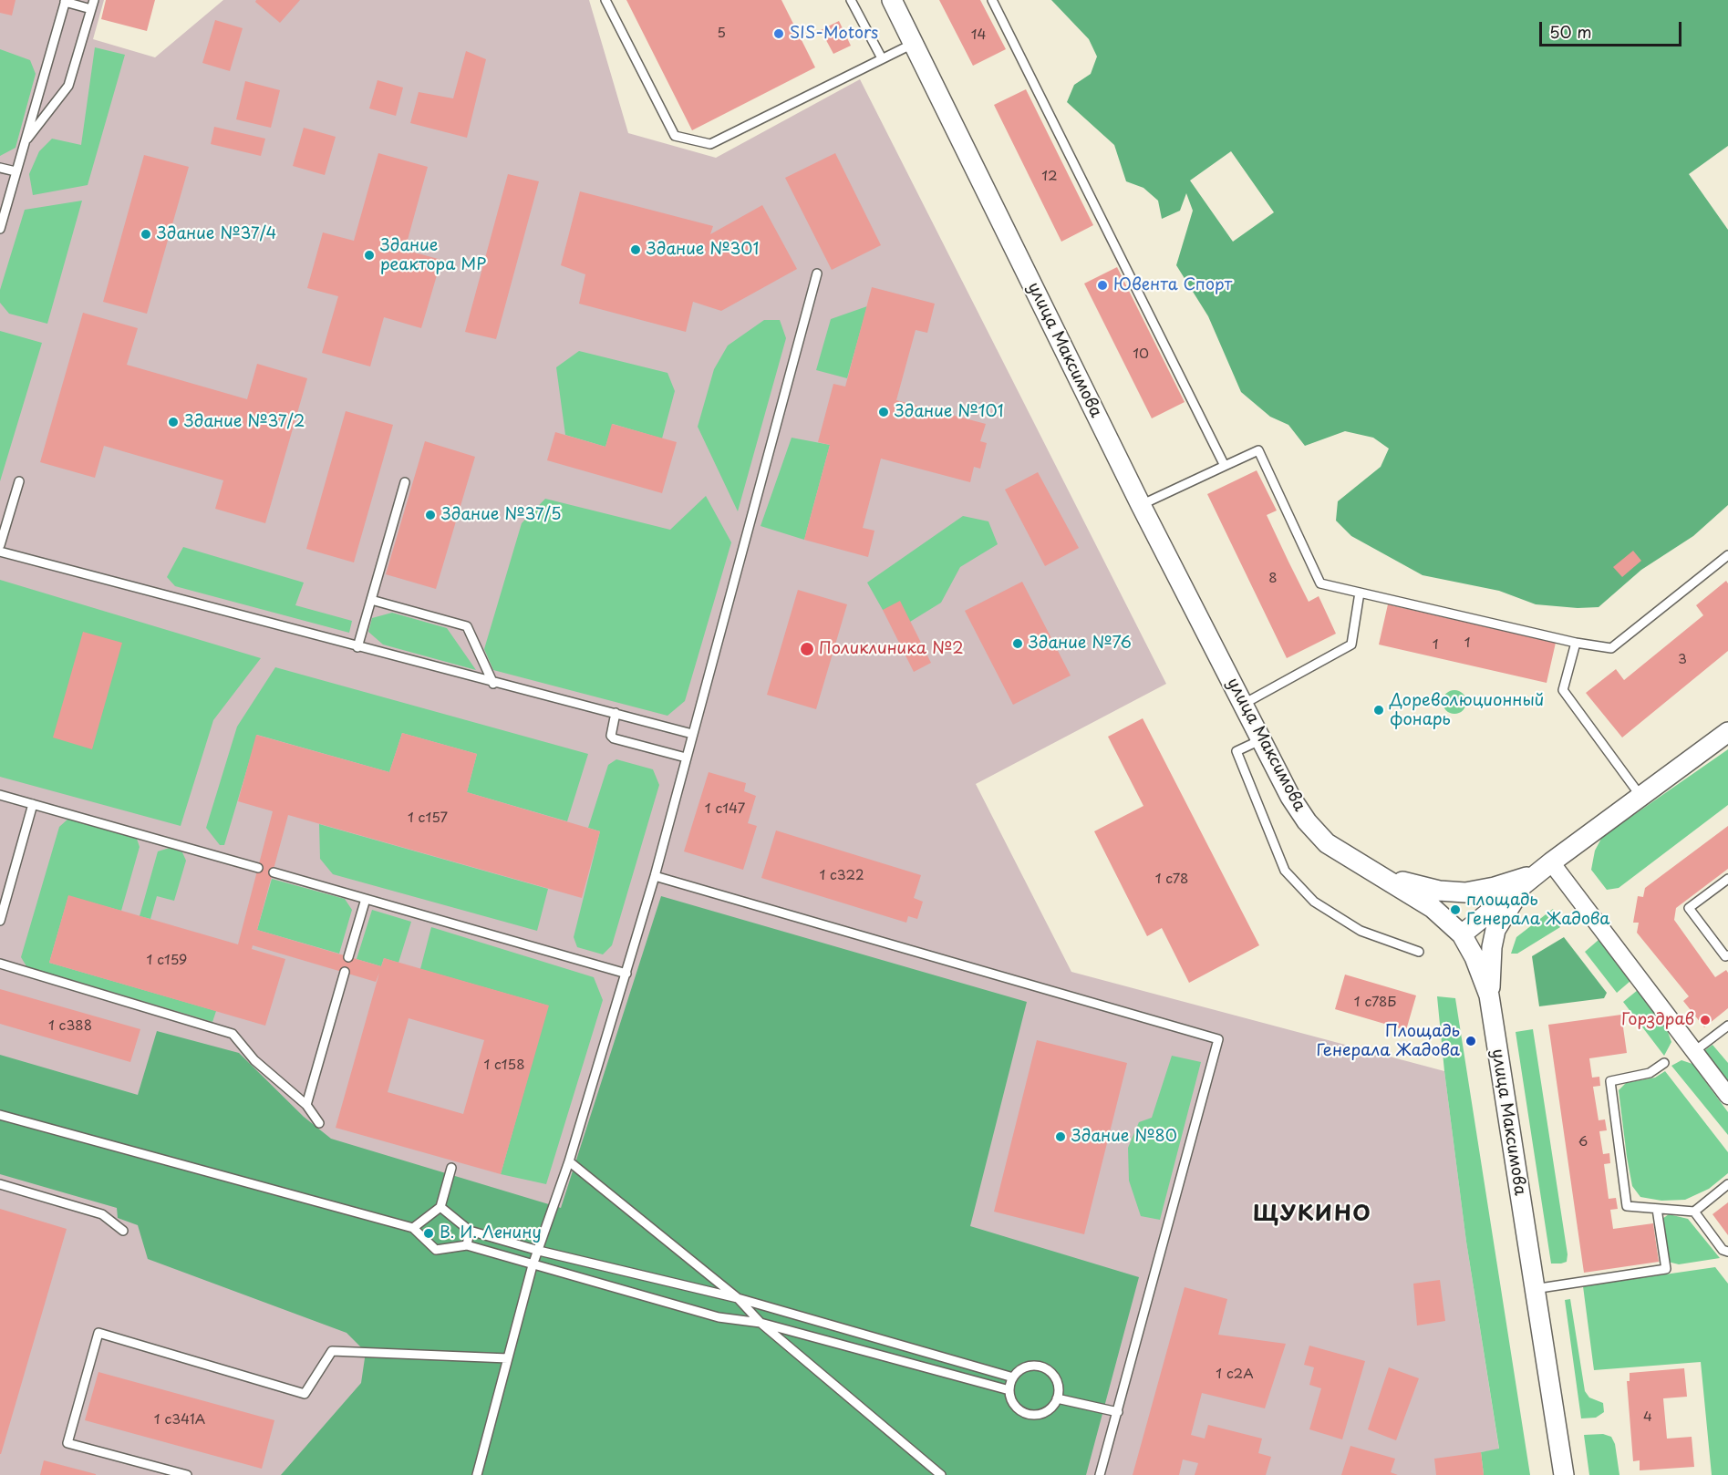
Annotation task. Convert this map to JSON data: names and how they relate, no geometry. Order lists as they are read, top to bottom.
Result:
{
  "streets": {
    "street": ["улица Максимова"]
  },
  "districts": ["ЩУКИНО"],
  "places": [
    "SIS-Motors",
    "Здание №37/4",
    "Здание №301",
    "Здание реактора МР",
    "Ювента Спорт",
    "Здание №101",
    "Здание №37/2",
    "Здание №37/5",
    "Здание №76",
    "Поликлиника №2",
    "Дореволюционный фонарь",
    "площадь Генерала Жадова",
    "Горздрав",
    "Площадь Генерала Жадова",
    "Здание №80",
    "В. И. Ленину"
  ],
  "house_numbers": [
    "5",
    "14",
    "12",
    "10",
    "8",
    "1",
    "1",
    "3",
    "1 с147",
    "1 с157",
    "1 с322",
    "1 с78",
    "1 с159",
    "1 с78Б",
    "1 с388",
    "1 с158",
    "6",
    "1 с2А",
    "4",
    "1 с341А"
  ],
  "scale_bar": "50 m"
}
